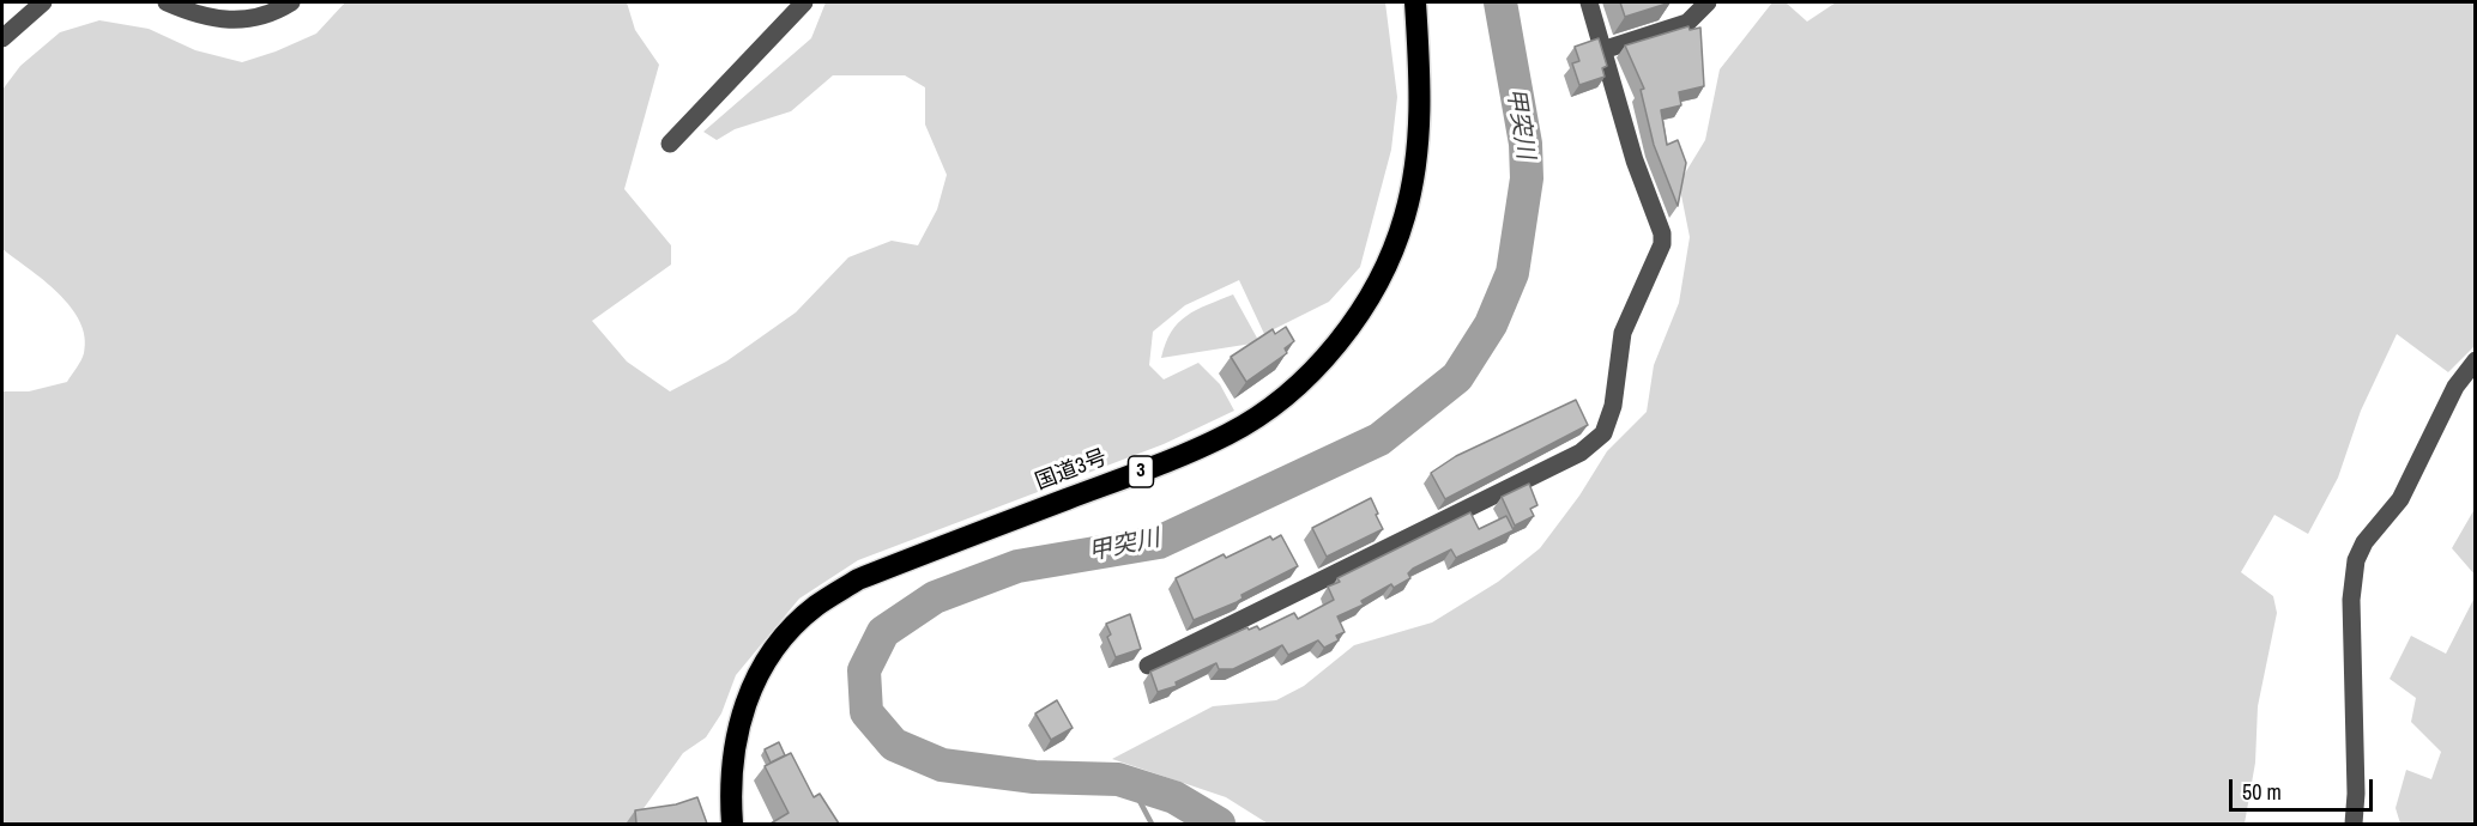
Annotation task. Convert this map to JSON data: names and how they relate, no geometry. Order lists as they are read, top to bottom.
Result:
{
  "streets": {
    "highway": ["国道3号", "3"]
  },
  "water": ["甲突川"],
  "scale_bar": "50 m"
}
